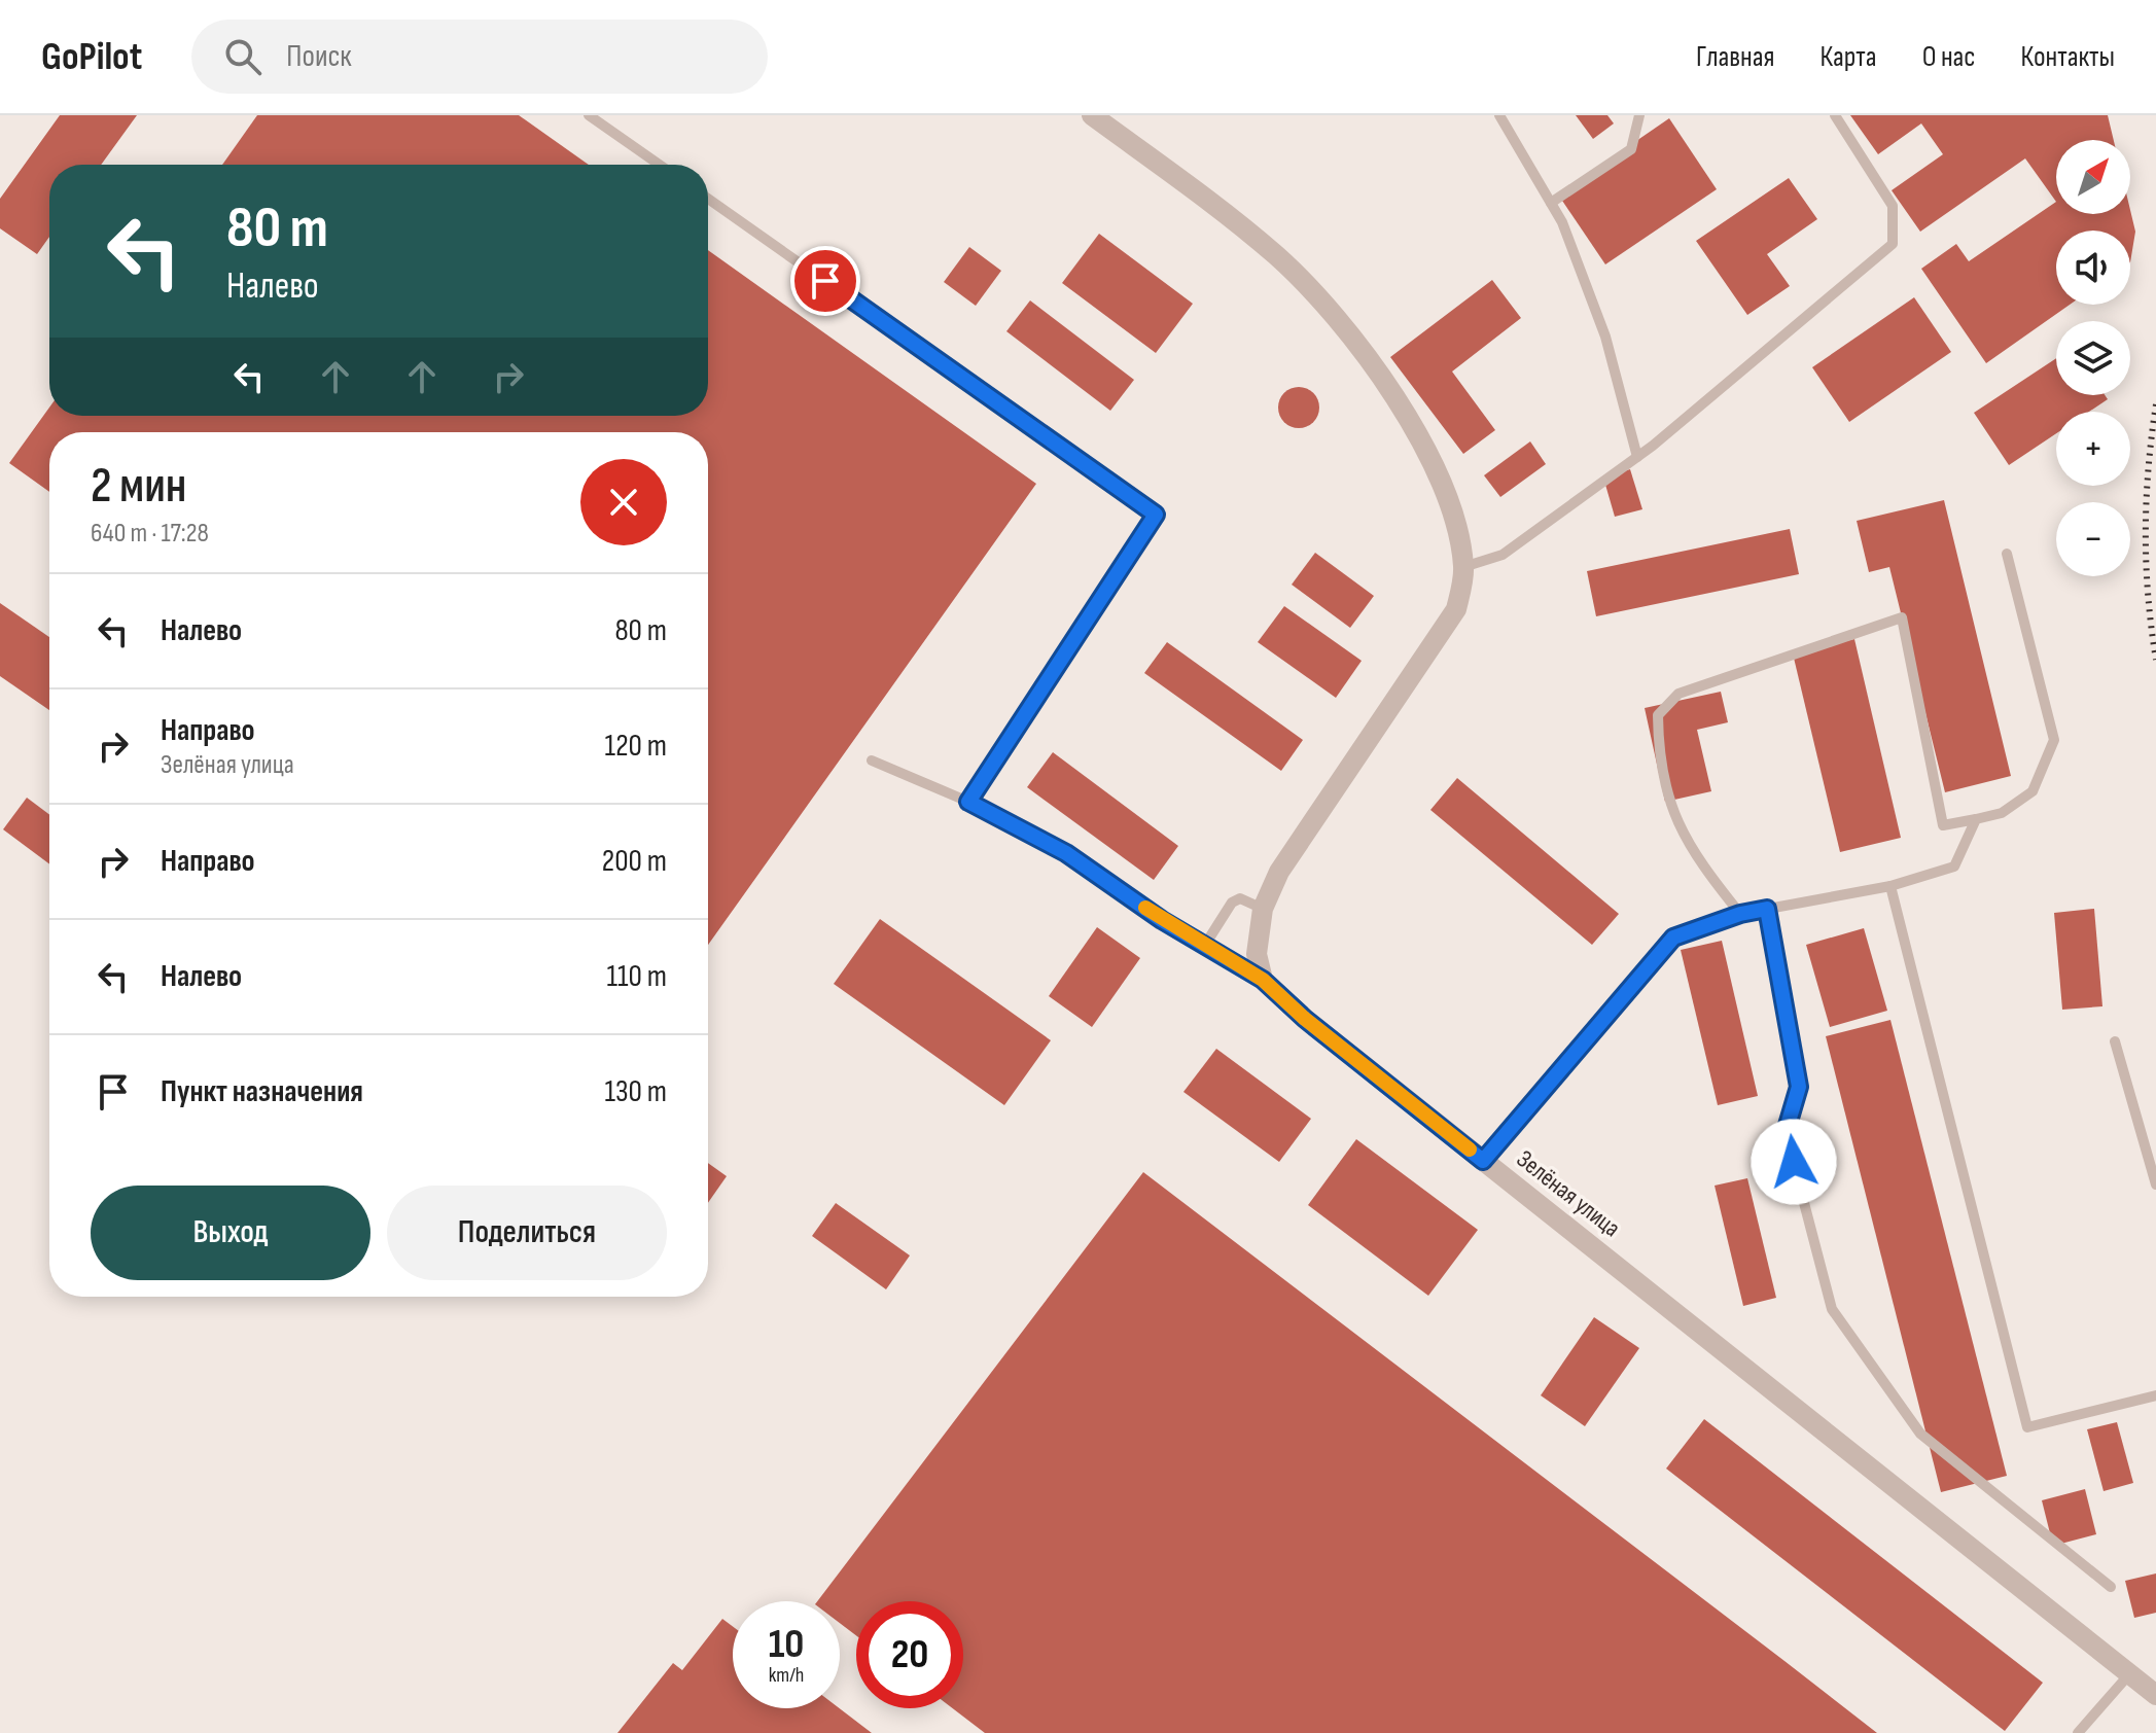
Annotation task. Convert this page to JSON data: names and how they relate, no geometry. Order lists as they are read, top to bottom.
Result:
{
  "streets": {
    "street": ["Зелёная улица"]
  },
  "north": "top right",
  "page": {
    "header": "GoPilot",
    "search": "Поиск",
    "nav": [
      "Главная",
      "Карта",
      "О нас",
      "Контакты"
    ],
    "map_buttons": ["+", "−"],
    "turn": ["80 m", "Налево"],
    "heading": ["2 мин", "640 m · 17:28"],
    "list": [
      {
        "name": "Налево",
        "value": "80 m"
      },
      {
        "name": "Направо",
        "note": "Зелёная улица",
        "value": "120 m"
      },
      {
        "name": "Направо",
        "value": "200 m"
      },
      {
        "name": "Налево",
        "value": "110 m"
      },
      {
        "name": "Пункт назначения",
        "value": "130 m"
      }
    ],
    "buttons": ["Выход", "Поделиться"],
    "speed": "10 km/h",
    "limit": "20"
  }
}
